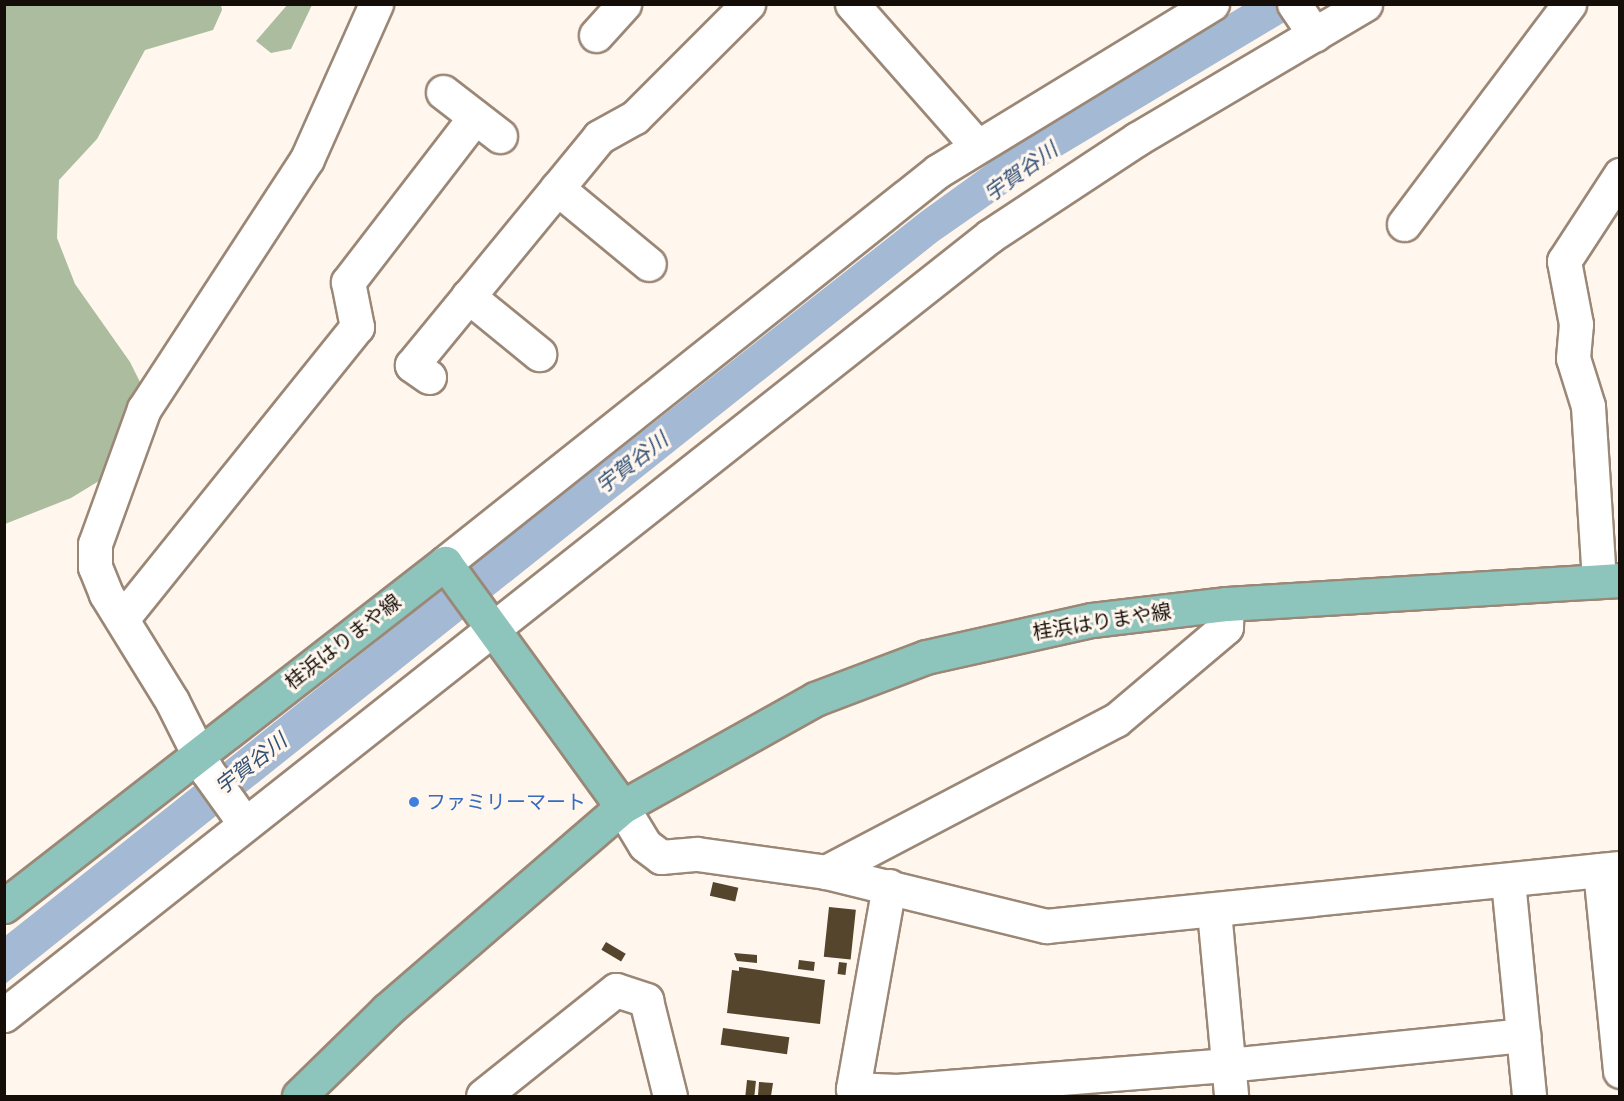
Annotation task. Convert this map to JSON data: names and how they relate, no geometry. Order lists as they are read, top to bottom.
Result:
{
  "streets": {
    "main road": ["桂浜はりまや線"]
  },
  "water": ["宇賀谷川"],
  "places": ["ファミリーマート"]
}
